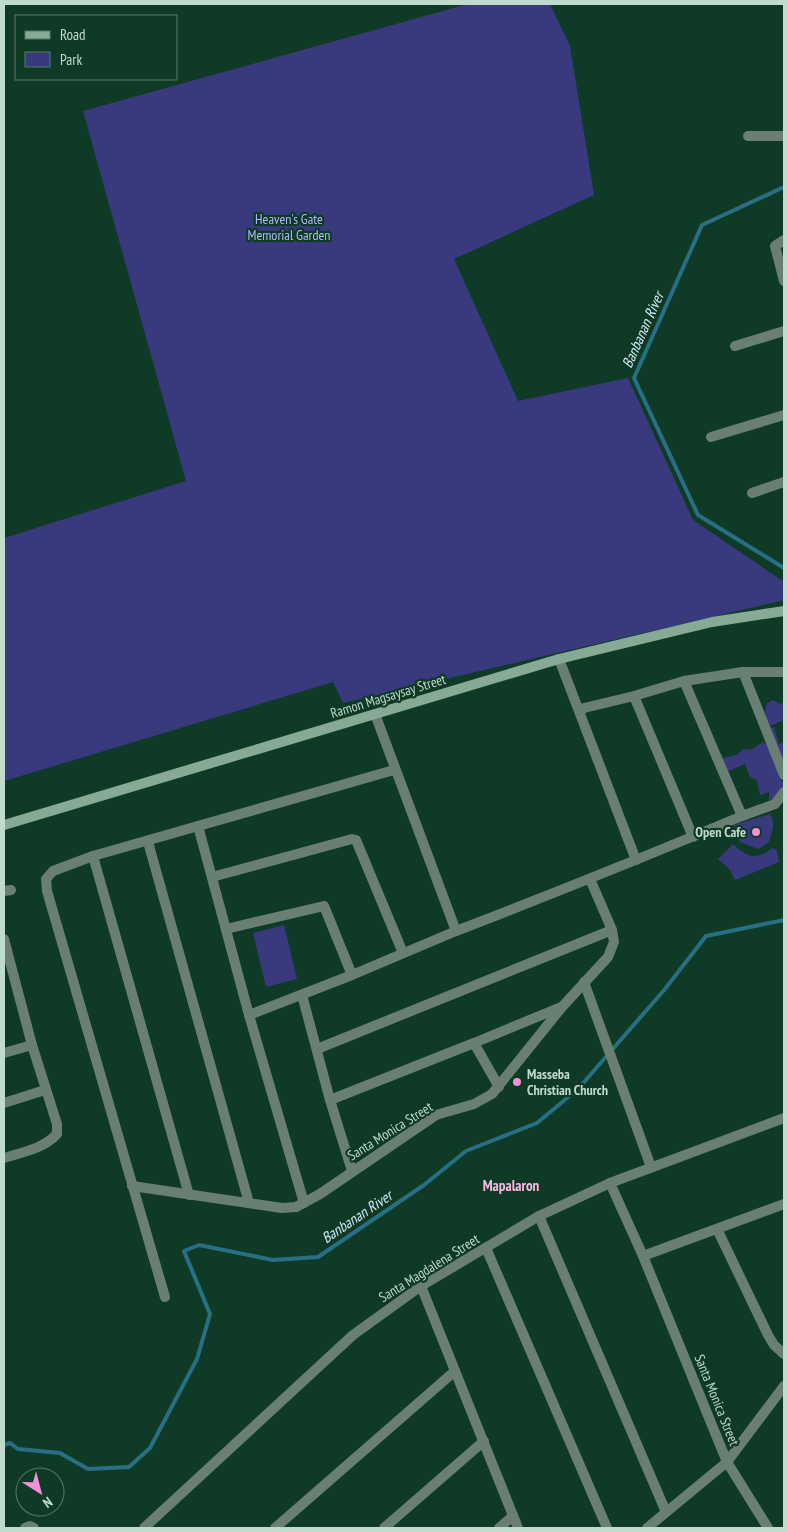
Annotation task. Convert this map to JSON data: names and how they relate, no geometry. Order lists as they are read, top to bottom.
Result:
{
  "streets": {
    "main road": ["Ramon Magsaysay Street"],
    "street": ["Santa Monica Street", "Santa Magdalena Street"]
  },
  "crossings": [
    ["Santa Monica Street", "Santa Magdalena Street"]
  ],
  "districts": ["Mapalaron"],
  "water": ["Banbanan River"],
  "parks": ["Heaven's Gate Memorial Garden"],
  "places": ["Open Cafe", "Masseba Christian Church"],
  "legend": ["Road", "Park"],
  "north": "bottom right"
}
